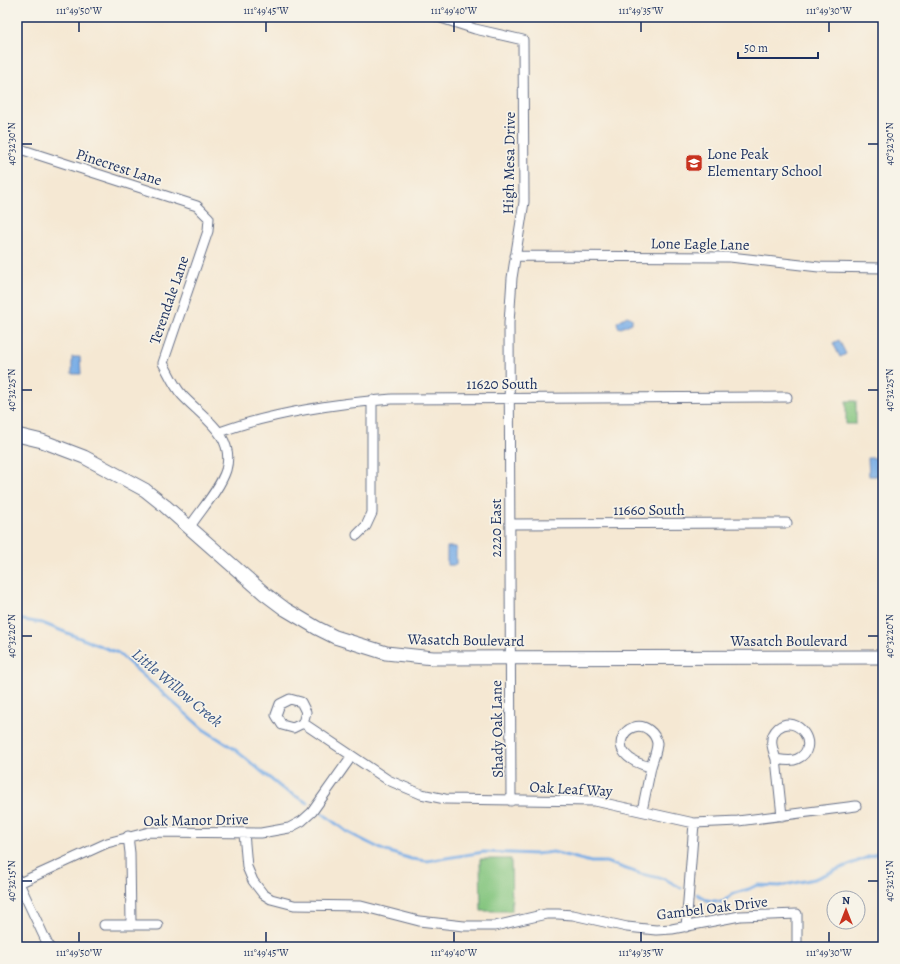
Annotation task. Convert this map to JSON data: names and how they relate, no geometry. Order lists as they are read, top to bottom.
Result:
{
  "streets": {
    "main road": ["Wasatch Boulevard"],
    "street": [
      "High Mesa Drive",
      "Pinecrest Lane",
      "Lone Eagle Lane",
      "Terendale Lane",
      "11620 South",
      "11660 South",
      "2220 East",
      "Shady Oak Lane",
      "Oak Leaf Way",
      "Oak Manor Drive",
      "Gambel Oak Drive"
    ]
  },
  "crossings": [
    ["High Mesa Drive", "Lone Eagle Lane"],
    ["High Mesa Drive", "11620 South"],
    ["High Mesa Drive", "2220 East"],
    ["Pinecrest Lane", "Terendale Lane"],
    ["Terendale Lane", "11620 South"],
    ["11620 South", "2220 East"],
    ["11660 South", "2220 East"],
    ["2220 East", "Wasatch Boulevard"],
    ["2220 East", "Shady Oak Lane"],
    ["Wasatch Boulevard", "Shady Oak Lane"],
    ["Shady Oak Lane", "Oak Leaf Way"],
    ["Oak Leaf Way", "Oak Manor Drive"],
    ["Oak Manor Drive", "Gambel Oak Drive"]
  ],
  "water": ["Little Willow Creek"],
  "places": {
    "school or university": ["Lone Peak Elementary School"]
  },
  "scale_bar": "50 m",
  "north": "top",
  "coordinates": [
    "111°49'50\"W",
    "111°49'45\"W",
    "111°49'40\"W",
    "111°49'35\"W",
    "111°49'30\"W",
    "40°32'30\"N",
    "40°32'25\"N",
    "40°32'20\"N",
    "40°32'15\"N"
  ]
}
